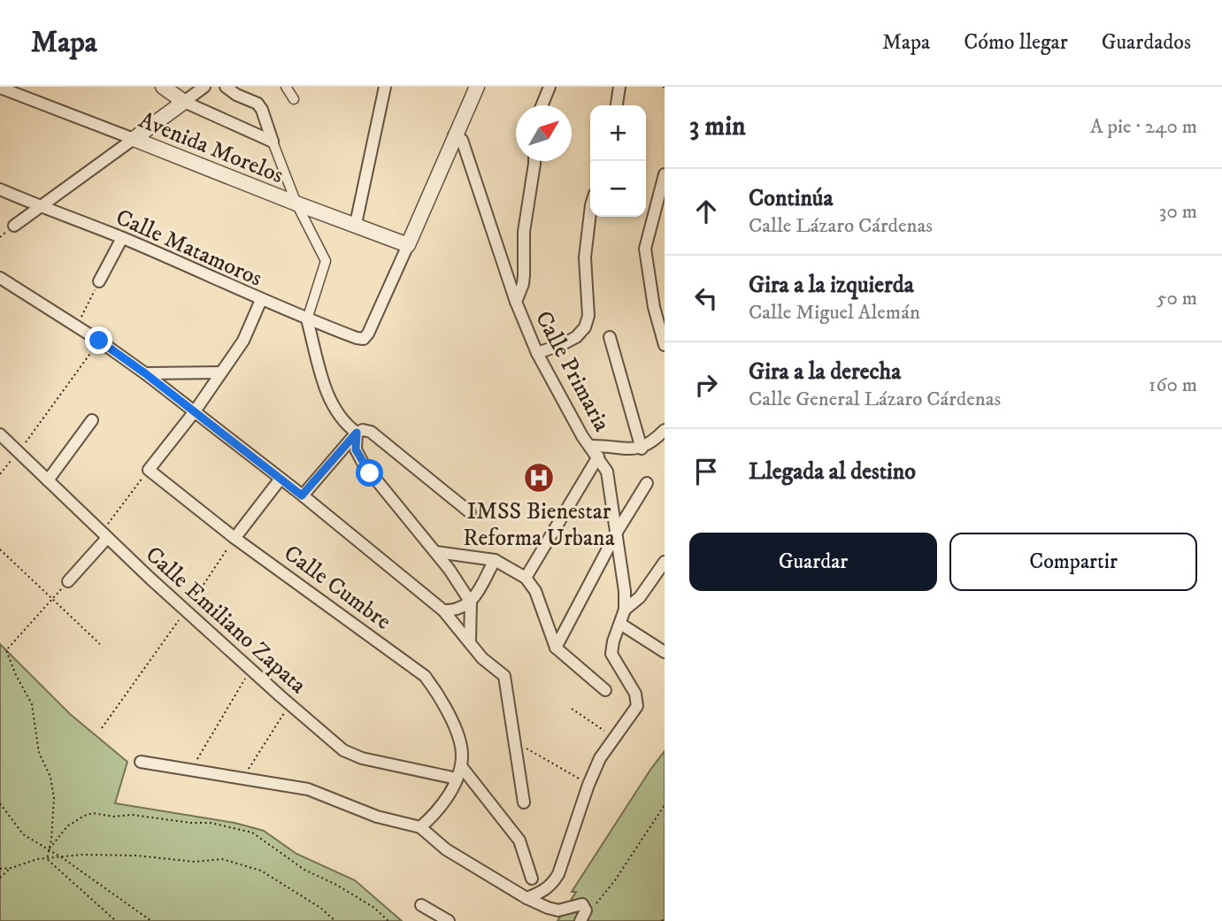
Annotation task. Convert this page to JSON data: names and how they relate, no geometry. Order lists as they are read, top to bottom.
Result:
{
  "streets": {
    "street": [
      "Avenida Morelos",
      "Calle Matamoros",
      "Calle Primaria",
      "Calle Cumbre",
      "Calle Emiliano Zapata"
    ]
  },
  "crossings": [
    ["Avenida Morelos", "Calle Matamoros"],
    ["Calle Cumbre", "Calle Emiliano Zapata"]
  ],
  "places": {
    "hospital": ["IMSS Bienestar Reforma Urbana"]
  },
  "north": "top right",
  "page": {
    "header": "Mapa",
    "nav": ["Mapa", "Cómo llegar", "Guardados"],
    "heading": ["3 min", "A pie · 240 m"],
    "map_buttons": ["+", "−"],
    "list": [
      ["Continúa", "Calle Lázaro Cárdenas", "30 m"],
      ["Gira a la izquierda", "Calle Miguel Alemán", "50 m"],
      ["Gira a la derecha", "Calle General Lázaro Cárdenas", "160 m"],
      "Llegada al destino"
    ],
    "buttons": ["Guardar", "Compartir"]
  }
}
